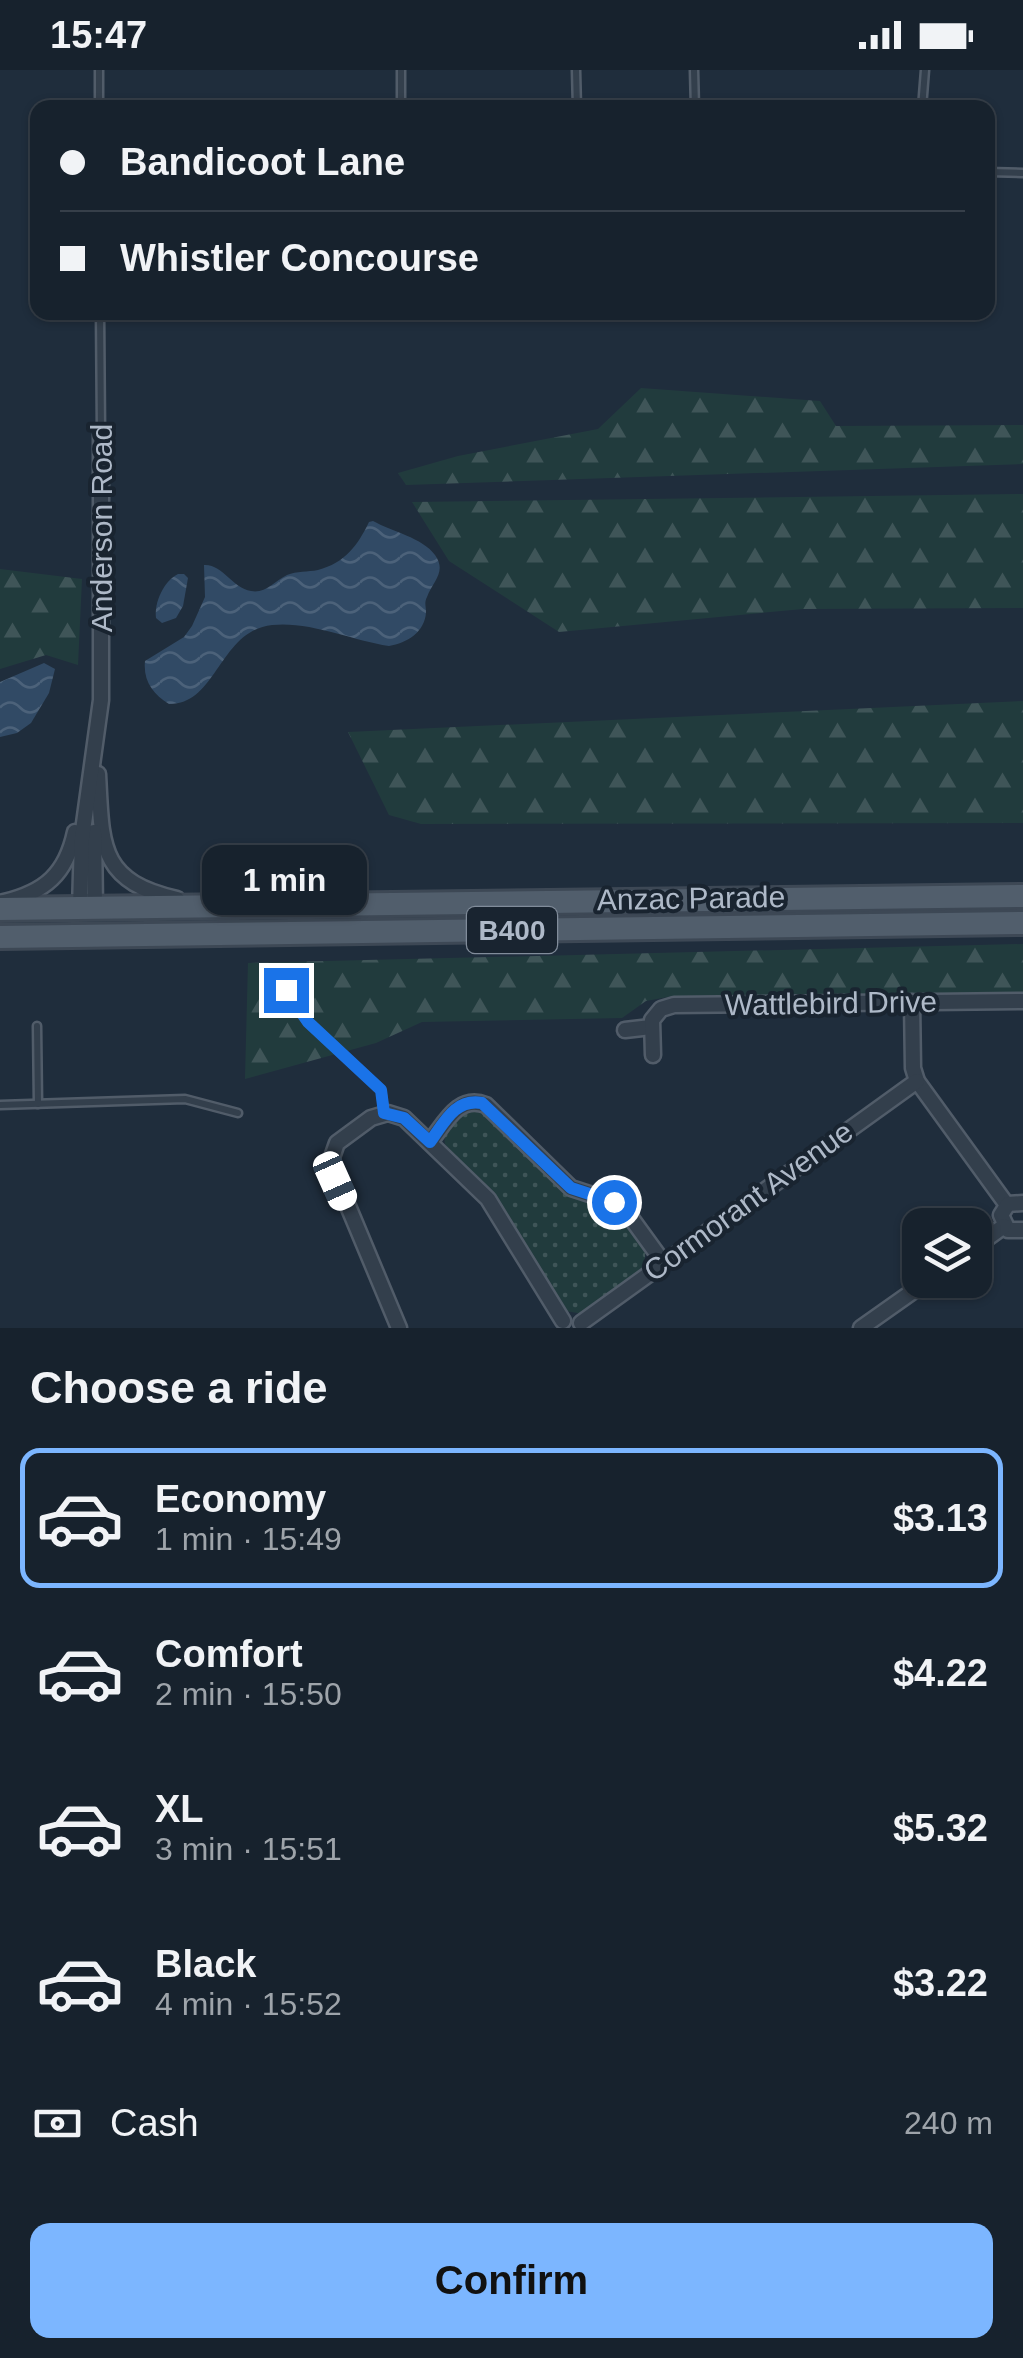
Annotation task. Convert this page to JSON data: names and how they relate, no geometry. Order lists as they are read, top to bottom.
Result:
{
  "streets": {
    "main road": ["Anzac Parade", "B400"],
    "street": ["Anderson Road", "Wattlebird Drive", "Cormorant Avenue"]
  },
  "crossings": [
    ["Anderson Road", "Anzac Parade"]
  ],
  "page": {
    "status": "15:47",
    "banner": ["Bandicoot Lane", "Whistler Concourse"],
    "bubble": "1 min",
    "heading": "Choose a ride",
    "list": [
      {
        "name": "Economy",
        "note": "1 min · 15:49",
        "value": "$3.13"
      },
      {
        "name": "Comfort",
        "note": "2 min · 15:50",
        "value": "$4.22"
      },
      {
        "name": "XL",
        "note": "3 min · 15:51",
        "value": "$5.32"
      },
      {
        "name": "Black",
        "note": "4 min · 15:52",
        "value": "$3.22"
      }
    ],
    "pay": ["Cash", "240 m"],
    "buttons": "Confirm"
  }
}
